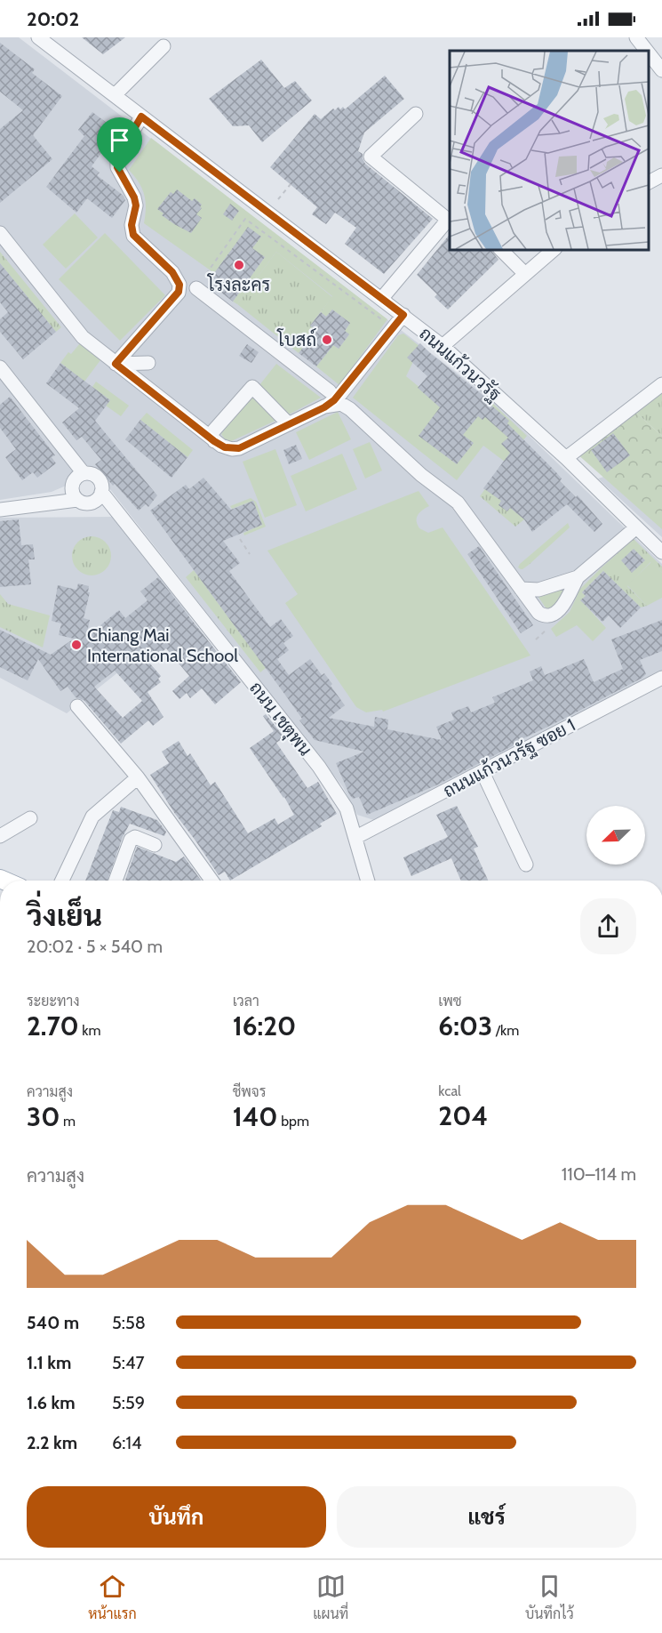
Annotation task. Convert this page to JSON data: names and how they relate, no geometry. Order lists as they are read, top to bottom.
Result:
{
  "streets": {
    "street": ["ถนนแก้วนวรัฐ", "ถนน เชตุพน", "ถนนแก้วนวรัฐ ซอย 1"]
  },
  "crossings": [
    ["ถนน เชตุพน", "ถนนแก้วนวรัฐ ซอย 1"]
  ],
  "places": ["โรงละคร", "โบสถ์", "Chiang Mai International School"],
  "north": "bottom left",
  "page": {
    "status": "20:02",
    "heading": ["วิ่งเย็น", "20:02 · 5 × 540 m"],
    "stats": [
      ["ระยะทาง", "2.70 km"],
      ["เวลา", "16:20"],
      ["เพซ", "6:03 /km"],
      ["ความสูง", "30 m"],
      ["ชีพจร", "140 bpm"],
      ["kcal", "204"]
    ],
    "chart": ["ความสูง", "110–114 m"],
    "list": [
      {
        "name": "540 m",
        "note": "5:58"
      },
      {
        "name": "1.1 km",
        "note": "5:47"
      },
      {
        "name": "1.6 km",
        "note": "5:59"
      },
      {
        "name": "2.2 km",
        "note": "6:14"
      }
    ],
    "buttons": ["บันทึก", "แชร์"],
    "tabs": ["หน้าแรก", "แผนที่", "บันทึกไว้"]
  }
}
